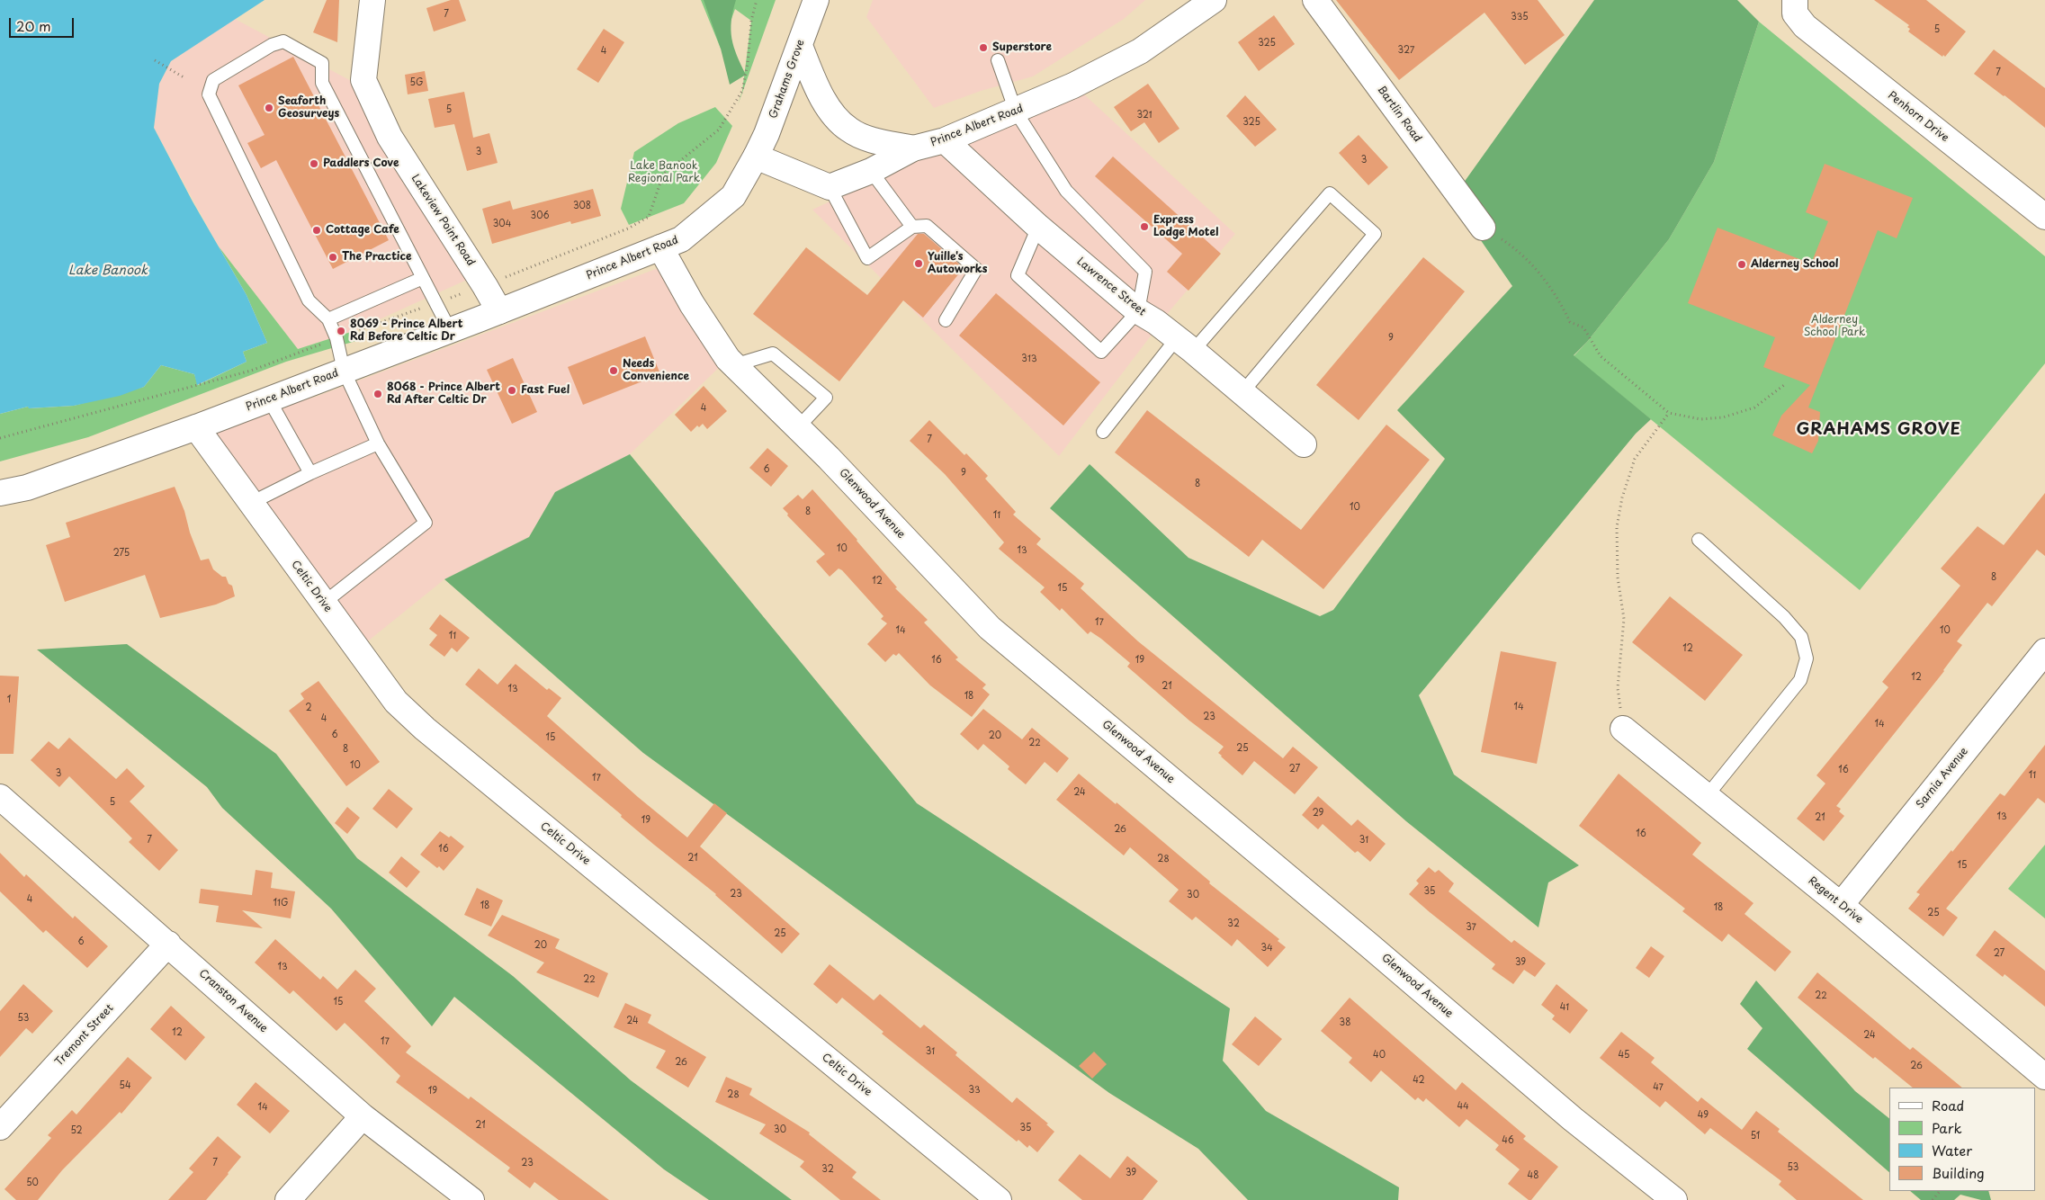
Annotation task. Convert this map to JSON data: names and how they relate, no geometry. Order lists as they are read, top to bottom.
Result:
{
  "streets": {
    "street": [
      "Grahams Grove",
      "Bartlin Road",
      "Penhorn Drive",
      "Prince Albert Road",
      "Lakeview Point Road",
      "Lawrence Street",
      "Glenwood Avenue",
      "Celtic Drive",
      "Sarnia Avenue",
      "Regent Drive",
      "Cranston Avenue",
      "Tremont Street"
    ]
  },
  "crossings": [
    ["Grahams Grove", "Prince Albert Road"],
    ["Prince Albert Road", "Lakeview Point Road"],
    ["Prince Albert Road", "Lawrence Street"],
    ["Prince Albert Road", "Glenwood Avenue"],
    ["Prince Albert Road", "Celtic Drive"],
    ["Sarnia Avenue", "Regent Drive"],
    ["Cranston Avenue", "Tremont Street"]
  ],
  "districts": ["GRAHAMS GROVE"],
  "water": ["Lake Banook"],
  "parks": ["Lake Banook Regional Park", "Alderney School Park"],
  "places": [
    "Superstore",
    "Seaforth Geosurveys",
    "Paddlers Cove",
    "Express Lodge Motel",
    "Cottage Cafe",
    "The Practice",
    "Yuille's Autoworks",
    "Alderney School",
    "8069 - Prince Albert Rd Before Celtic Dr",
    "Needs Convenience",
    "Fast Fuel",
    "8068 - Prince Albert Rd After Celtic Dr"
  ],
  "house_numbers": [
    "7",
    "335",
    "5",
    "325",
    "327",
    "4",
    "7",
    "5G",
    "5",
    "321",
    "325",
    "3",
    "3",
    "308",
    "306",
    "304",
    "9",
    "313",
    "4",
    "7",
    "6",
    "9",
    "8",
    "10",
    "8",
    "11",
    "10",
    "13",
    "275",
    "8",
    "12",
    "15",
    "17",
    "14",
    "10",
    "11",
    "12",
    "16",
    "19",
    "12",
    "21",
    "13",
    "18",
    "1",
    "14",
    "2",
    "23",
    "4",
    "14",
    "6",
    "20",
    "15",
    "22",
    "25",
    "8",
    "10",
    "27",
    "16",
    "3",
    "11",
    "17",
    "24",
    "5",
    "29",
    "13",
    "21",
    "19",
    "26",
    "16",
    "7",
    "31",
    "16",
    "21",
    "28",
    "15",
    "35",
    "23",
    "30",
    "4",
    "11G",
    "18",
    "18",
    "25",
    "32",
    "37",
    "25",
    "6",
    "20",
    "34",
    "27",
    "39",
    "13",
    "22",
    "22",
    "15",
    "41",
    "53",
    "24",
    "38",
    "12",
    "24",
    "17",
    "31",
    "40",
    "45",
    "26",
    "26",
    "42",
    "54",
    "47",
    "33",
    "19",
    "28",
    "44",
    "14",
    "49",
    "21",
    "35",
    "30",
    "52",
    "51",
    "46",
    "7",
    "23",
    "53",
    "32",
    "39",
    "48",
    "50"
  ],
  "legend": [
    "Road",
    "Park",
    "Water",
    "Building"
  ],
  "scale_bar": "20 m"
}
